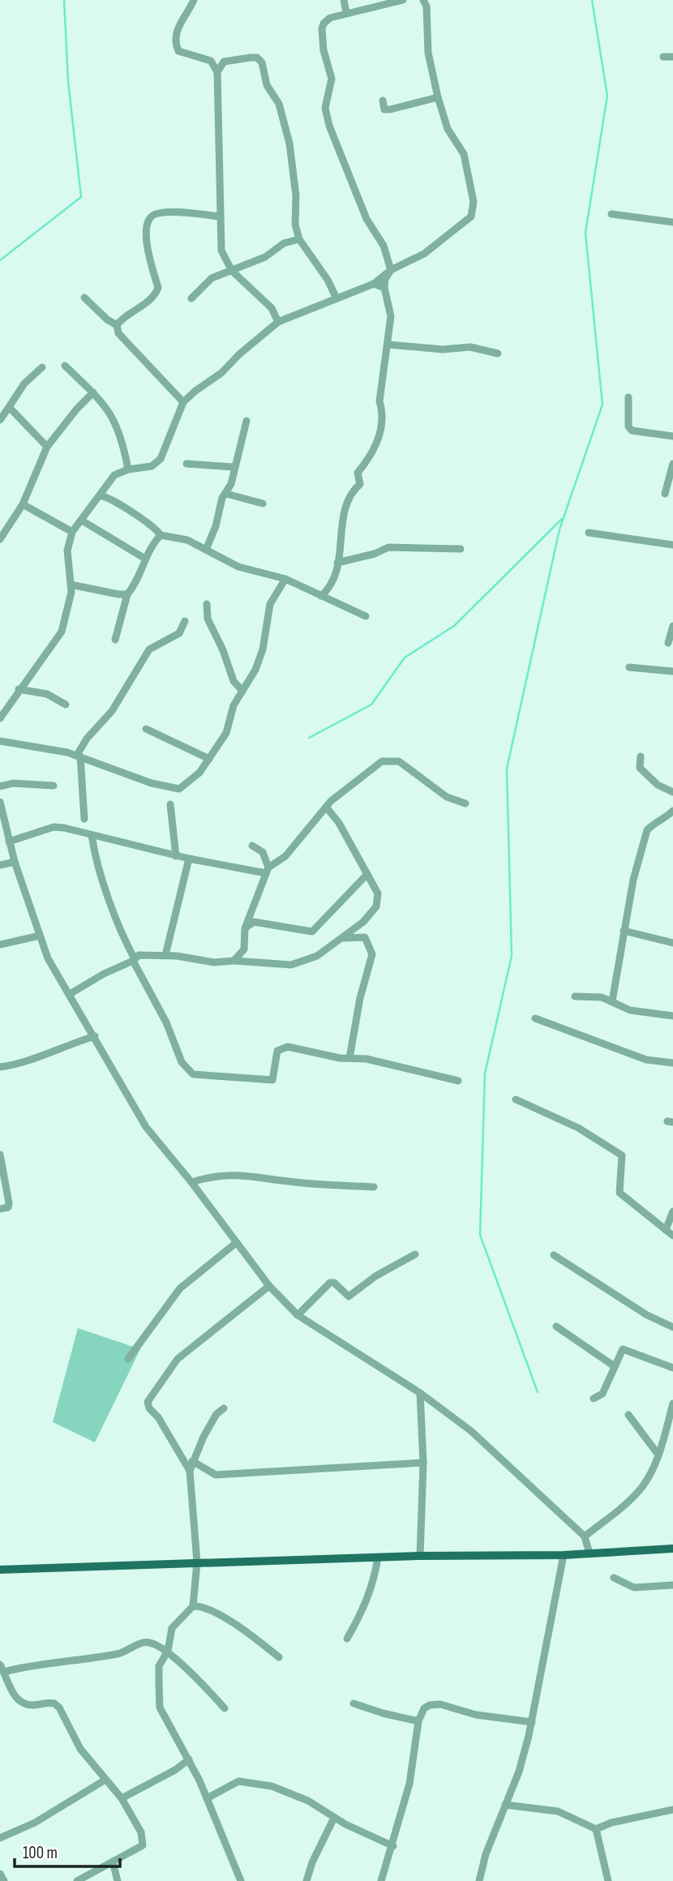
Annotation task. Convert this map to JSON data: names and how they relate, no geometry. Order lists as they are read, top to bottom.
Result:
{
  "scale_bar": "100 m"
}
